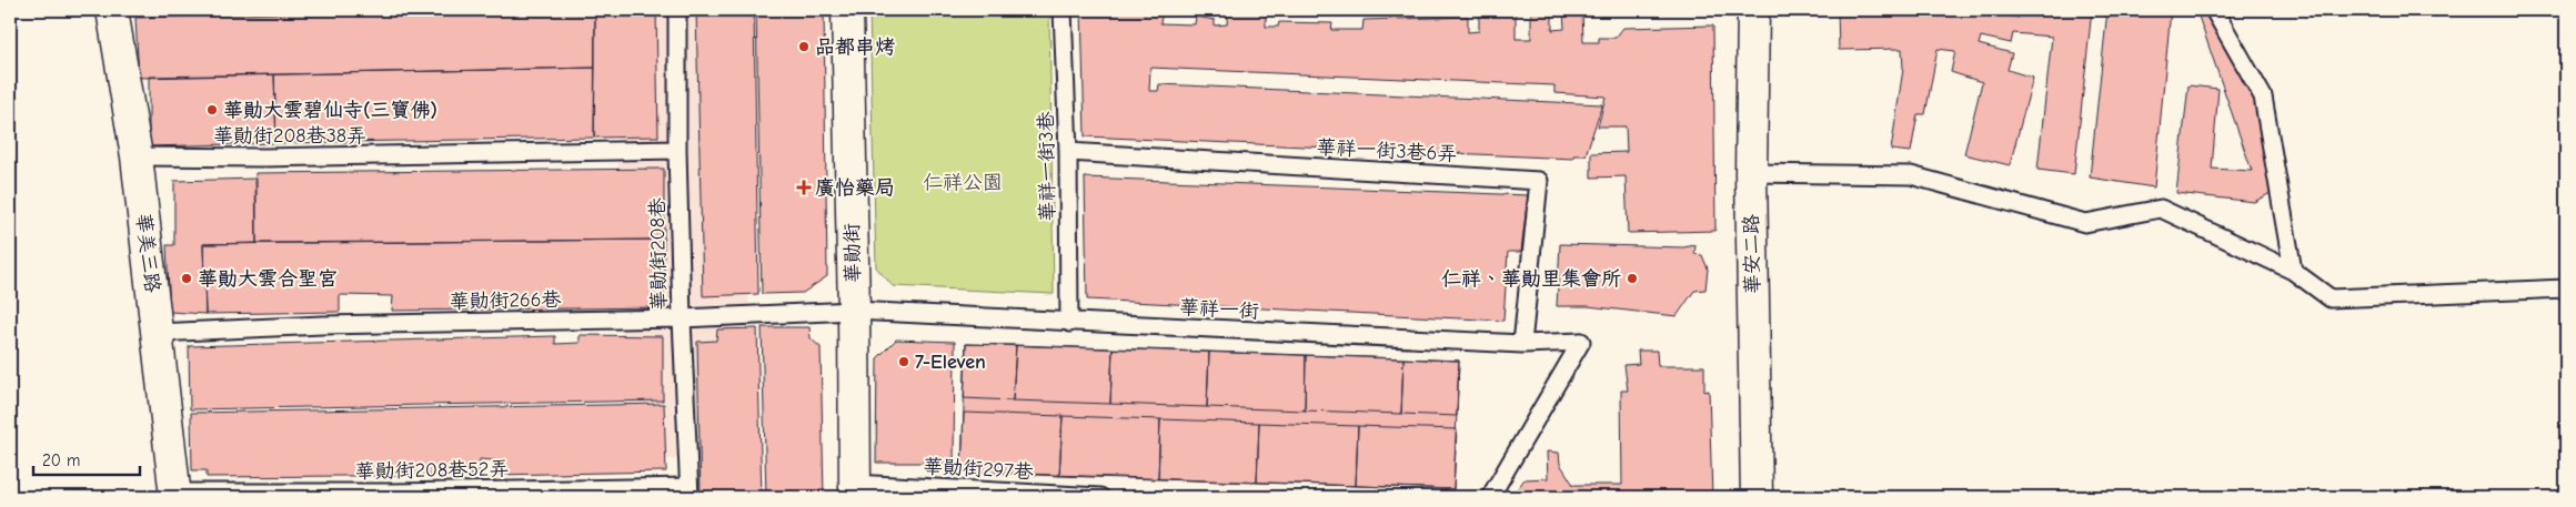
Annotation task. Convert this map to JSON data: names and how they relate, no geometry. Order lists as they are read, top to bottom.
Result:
{
  "streets": {
    "street": ["華美三路", "華勛街", "華安二路"],
    "lane": [
      "華勛街208巷38弄",
      "華祥一街3巷6弄",
      "華祥一街3巷",
      "華勛街208巷",
      "華勛街266巷",
      "華祥一街",
      "華勛街297巷",
      "華勛街208巷52弄"
    ]
  },
  "crossings": [
    ["華勛街208巷38弄", "華美三路"],
    ["華勛街208巷38弄", "華勛街208巷"],
    ["華祥一街3巷6弄", "華祥一街3巷"],
    ["華祥一街3巷6弄", "華祥一街"],
    ["華祥一街3巷", "華祥一街"],
    ["華美三路", "華勛街266巷"],
    ["華美三路", "華勛街208巷52弄"],
    ["華勛街", "華勛街266巷"],
    ["華勛街", "華祥一街"],
    ["華勛街", "華勛街297巷"],
    ["華勛街208巷", "華勛街266巷"],
    ["華勛街208巷", "華勛街208巷52弄"],
    ["華勛街266巷", "華祥一街"]
  ],
  "parks": ["仁祥公園"],
  "places": {
    "other": [
      "品都串烤",
      "華勛大雲碧仙寺(三寶佛)",
      "華勛大雲合聖宮",
      "仁祥、華勛里集會所",
      "7-Eleven"
    ],
    "health": ["廣怡藥局"]
  },
  "scale_bar": "20 m"
}
